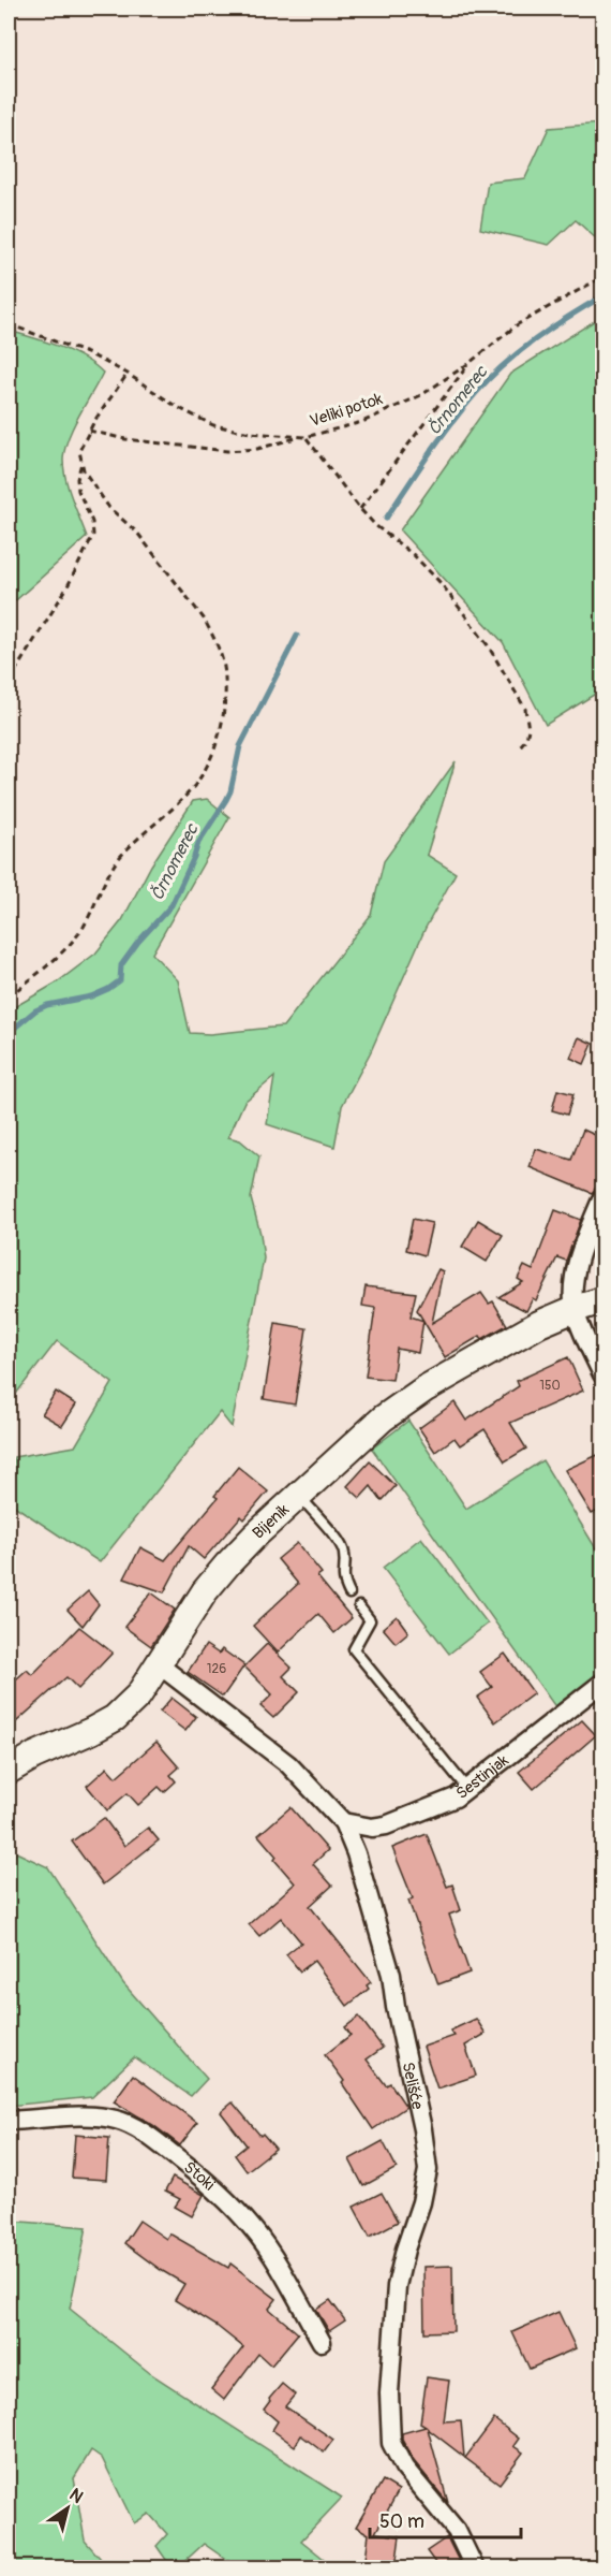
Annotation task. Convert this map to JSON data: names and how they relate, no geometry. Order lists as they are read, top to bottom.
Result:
{
  "streets": {
    "main road": ["Bijenik"],
    "street": ["Šestinjak", "Selišće", "Štoki"],
    "path": ["Veliki potok"]
  },
  "crossings": [
    ["Bijenik", "Selišće"],
    ["Šestinjak", "Selišće"]
  ],
  "water": ["Črnomerec"],
  "house_numbers": ["150", "126"],
  "scale_bar": "50 m",
  "north": "top right"
}
